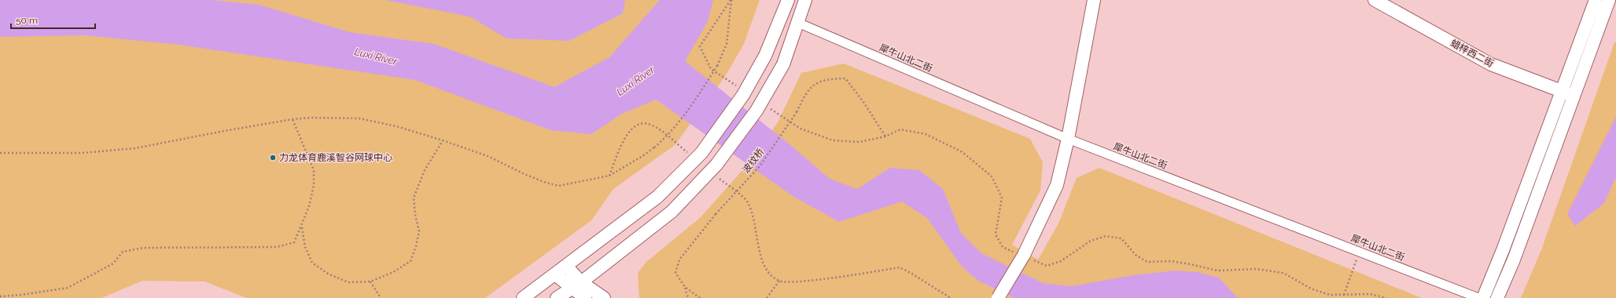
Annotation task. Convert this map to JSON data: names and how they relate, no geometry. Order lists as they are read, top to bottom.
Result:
{
  "streets": {
    "street": ["蜡梓西二街", "犀牛山北二街"],
    "path": ["波纹桥"]
  },
  "water": ["Luxi River"],
  "places": ["力龙体育鹿溪智谷网球中心"],
  "scale_bar": "50 m"
}
